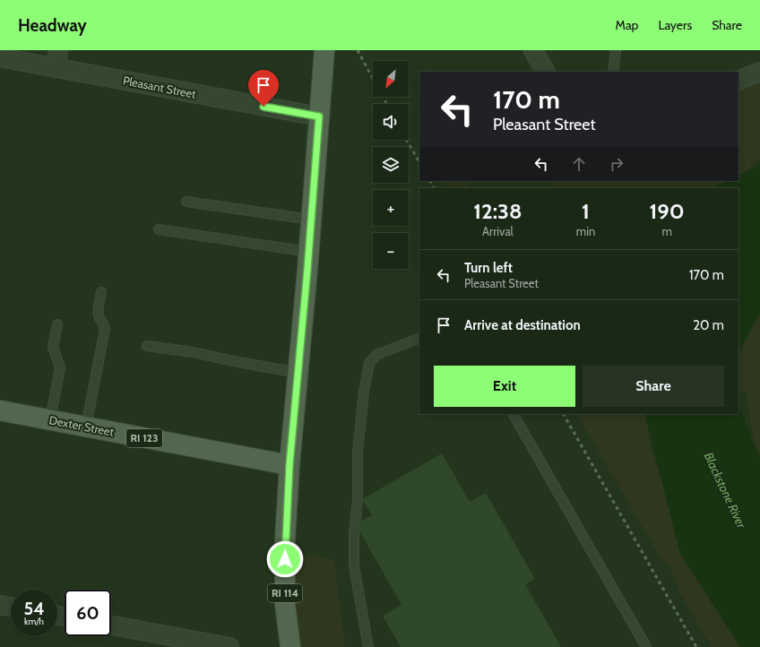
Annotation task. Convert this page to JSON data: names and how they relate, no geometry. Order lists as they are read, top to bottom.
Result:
{
  "streets": {
    "main road": ["Dexter Street", "RI 123", "RI 114"],
    "street": ["Pleasant Street"]
  },
  "crossings": [
    ["Pleasant Street", "RI 114"],
    ["Dexter Street", "RI 114"]
  ],
  "water": ["Blackstone River"],
  "north": "bottom left",
  "page": {
    "header": "Headway",
    "nav": ["Map", "Layers", "Share"],
    "map_buttons": ["+", "−"],
    "turn": ["170 m", "Pleasant Street"],
    "eta": [
      "12:38",
      "Arrival",
      "1",
      "min",
      "190",
      "m"
    ],
    "list": [
      {
        "name": "Turn left",
        "note": "Pleasant Street",
        "value": "170 m"
      },
      {
        "name": "Arrive at destination",
        "value": "20 m"
      }
    ],
    "buttons": ["Exit", "Share"],
    "speed": "54 km/h",
    "limit": "60"
  }
}
